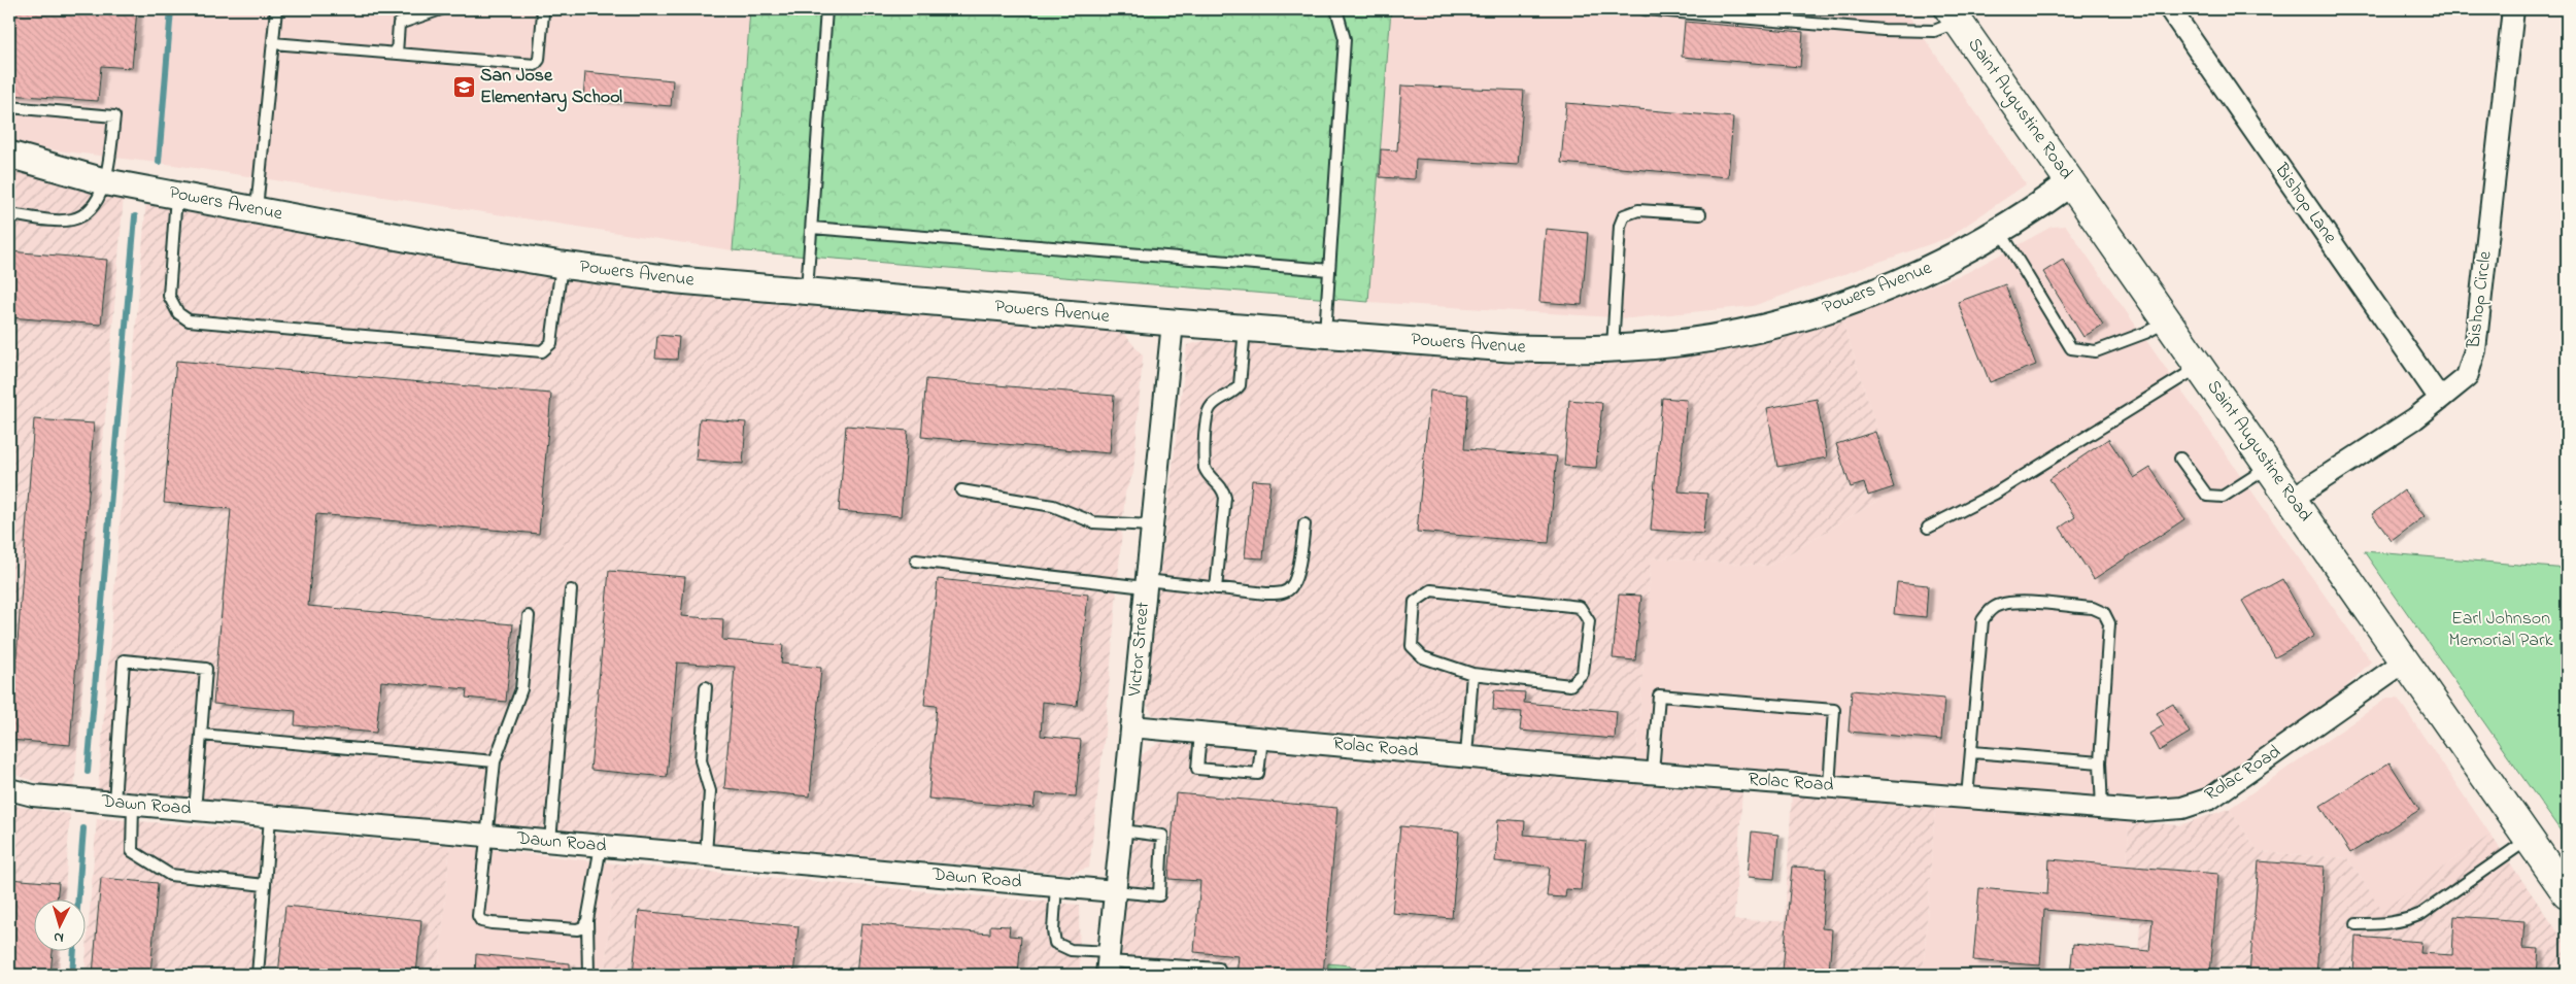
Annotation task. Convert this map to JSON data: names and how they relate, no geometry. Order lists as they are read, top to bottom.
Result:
{
  "streets": {
    "main road": ["Saint Augustine Road"],
    "street": [
      "Powers Avenue",
      "Bishop Lane",
      "Bishop Circle",
      "Victor Street",
      "Rolac Road",
      "Dawn Road"
    ]
  },
  "crossings": [
    ["Saint Augustine Road", "Powers Avenue"],
    ["Saint Augustine Road", "Bishop Circle"],
    ["Saint Augustine Road", "Rolac Road"],
    ["Powers Avenue", "Victor Street"],
    ["Bishop Lane", "Bishop Circle"],
    ["Victor Street", "Rolac Road"],
    ["Victor Street", "Dawn Road"]
  ],
  "parks": ["Earl Johnson Memorial Park"],
  "places": {
    "school or university": ["San Jose Elementary School"]
  },
  "north": "bottom"
}
